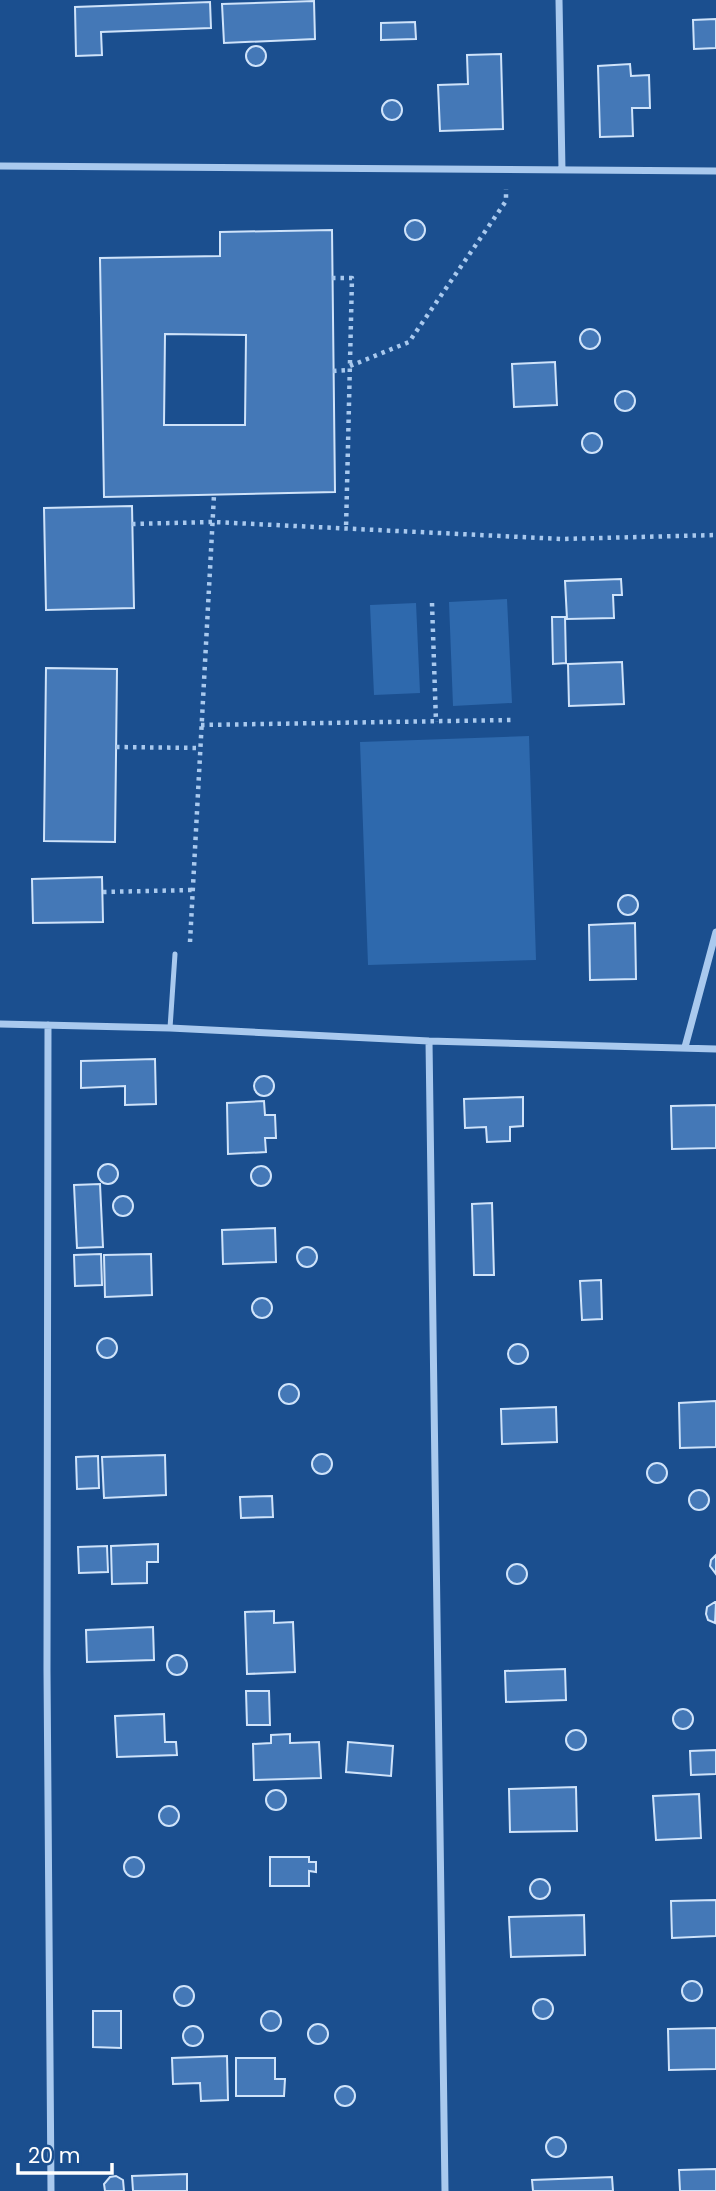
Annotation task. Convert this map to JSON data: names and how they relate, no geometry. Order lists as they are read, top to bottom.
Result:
{
  "scale_bar": "20 m"
}
